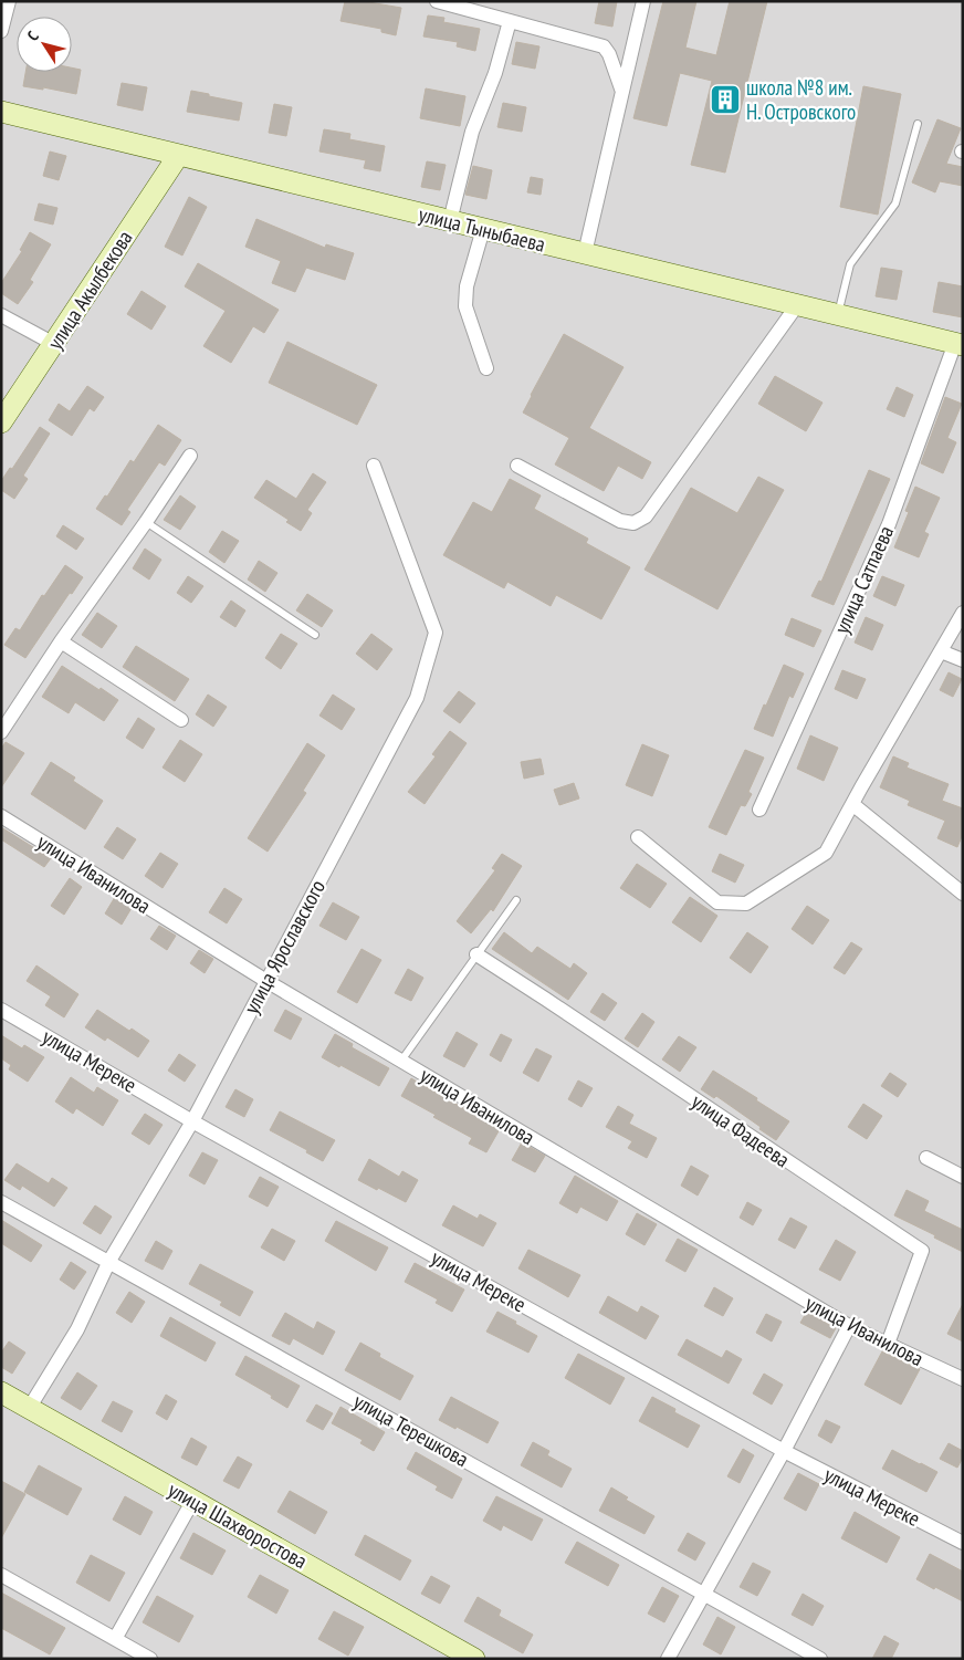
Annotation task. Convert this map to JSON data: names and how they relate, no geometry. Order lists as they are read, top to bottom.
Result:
{
  "streets": {
    "street": [
      "улица Тыныбаева",
      "улица Акылбекова",
      "улица Сатпаева",
      "улица Иванилова",
      "улица Ярославского",
      "улица Мереке",
      "улица Фадеева",
      "улица Терешкова",
      "улица Шахворостова"
    ]
  },
  "crossings": [
    ["улица Тыныбаева", "улица Акылбекова"],
    ["улица Тыныбаева", "улица Сатпаева"],
    ["улица Иванилова", "улица Ярославского"],
    ["улица Иванилова", "улица Фадеева"],
    ["улица Ярославского", "улица Мереке"],
    ["улица Ярославского", "улица Терешкова"],
    ["улица Ярославского", "улица Шахворостова"]
  ],
  "places": {
    "building": ["школа №8 им. Н. Островского"]
  },
  "north": "top left"
}
